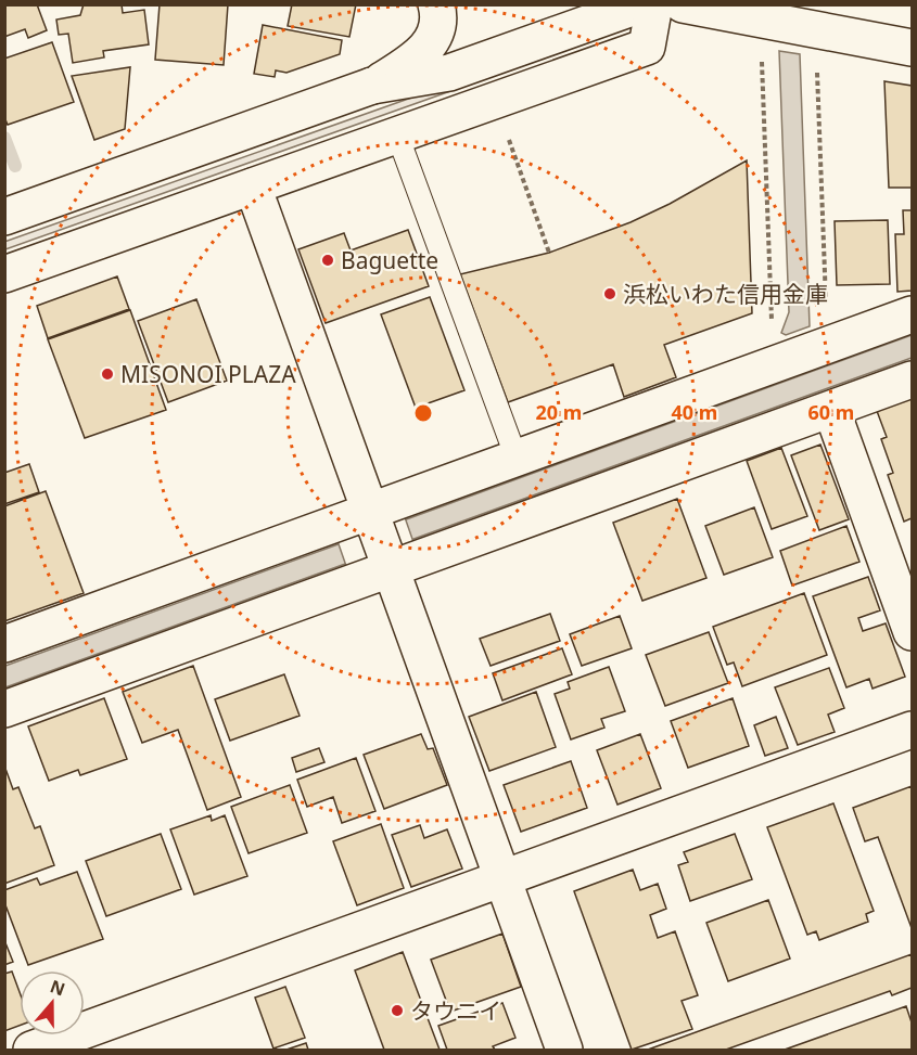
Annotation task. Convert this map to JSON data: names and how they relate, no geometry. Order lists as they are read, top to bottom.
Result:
{
  "places": [
    "Baguette",
    "浜松いわた信用金庫",
    "MISONOI PLAZA",
    "タウニイ"
  ],
  "north": "top",
  "rings": ["20 m", "40 m", "60 m"]
}
